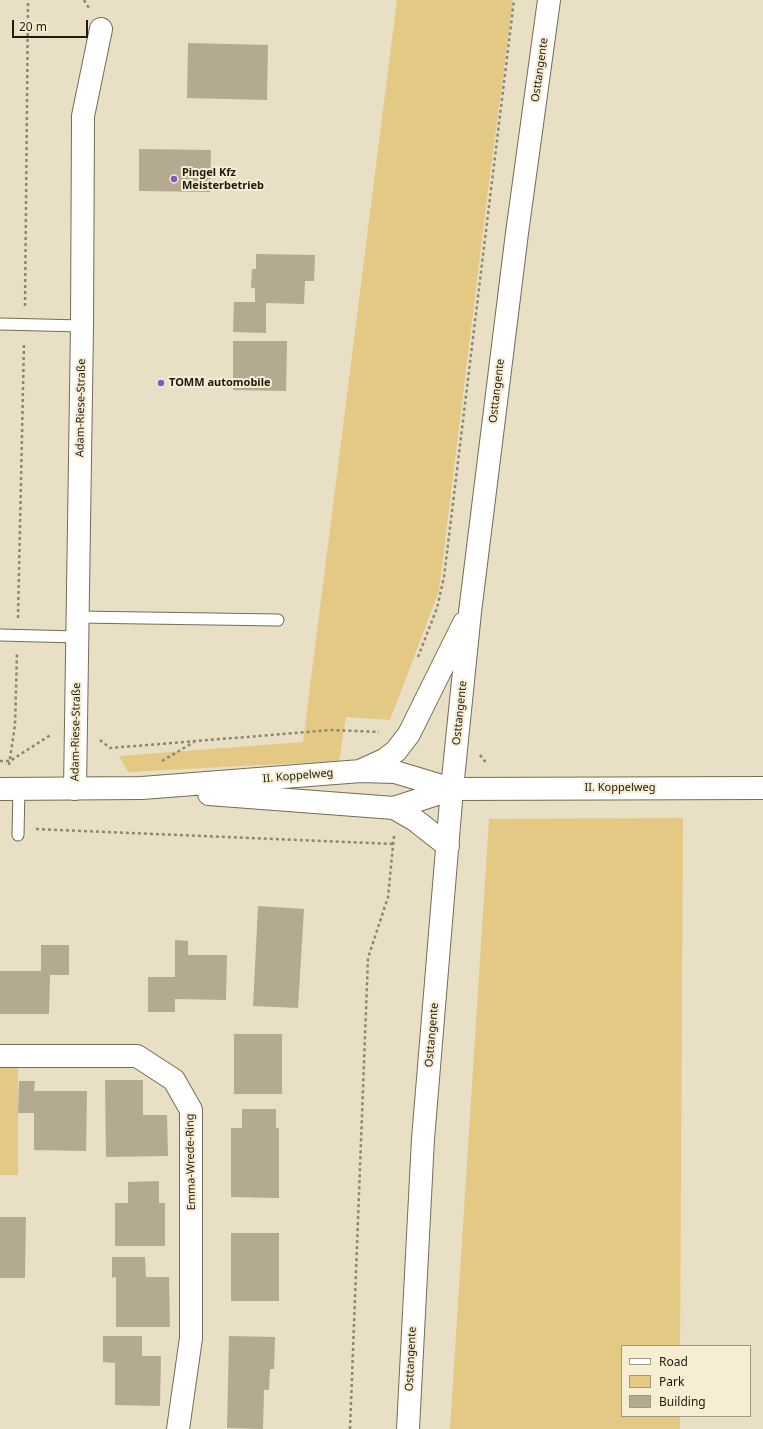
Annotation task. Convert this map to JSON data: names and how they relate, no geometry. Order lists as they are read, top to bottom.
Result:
{
  "streets": {
    "street": [
      "Osttangente",
      "Adam-Riese-Straße",
      "II. Koppelweg",
      "Emma-Wrede-Ring"
    ]
  },
  "crossings": [
    ["Osttangente", "II. Koppelweg"],
    ["Adam-Riese-Straße", "II. Koppelweg"]
  ],
  "places": ["Pingel Kfz Meisterbetrieb", "TOMM automobile"],
  "legend": ["Road", "Park", "Building"],
  "scale_bar": "20 m"
}
